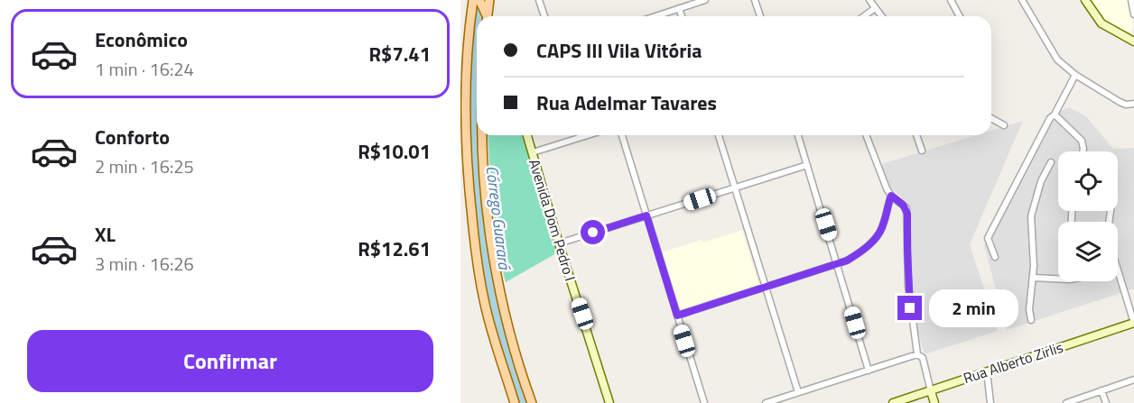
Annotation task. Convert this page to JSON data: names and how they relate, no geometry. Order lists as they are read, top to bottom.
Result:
{
  "streets": {
    "street": ["Avenida Dom Pedro I", "Rua Alberto Zirlis"]
  },
  "water": ["Córrego Guarará"],
  "page": {
    "list": [
      {
        "name": "Econômico",
        "note": "1 min · 16:24",
        "value": "R$7.41"
      },
      {
        "name": "Conforto",
        "note": "2 min · 16:25",
        "value": "R$10.01"
      },
      {
        "name": "XL",
        "note": "3 min · 16:26",
        "value": "R$12.61"
      }
    ],
    "banner": ["CAPS III Vila Vitória", "Rua Adelmar Tavares"],
    "bubble": "2 min",
    "buttons": "Confirmar"
  }
}
